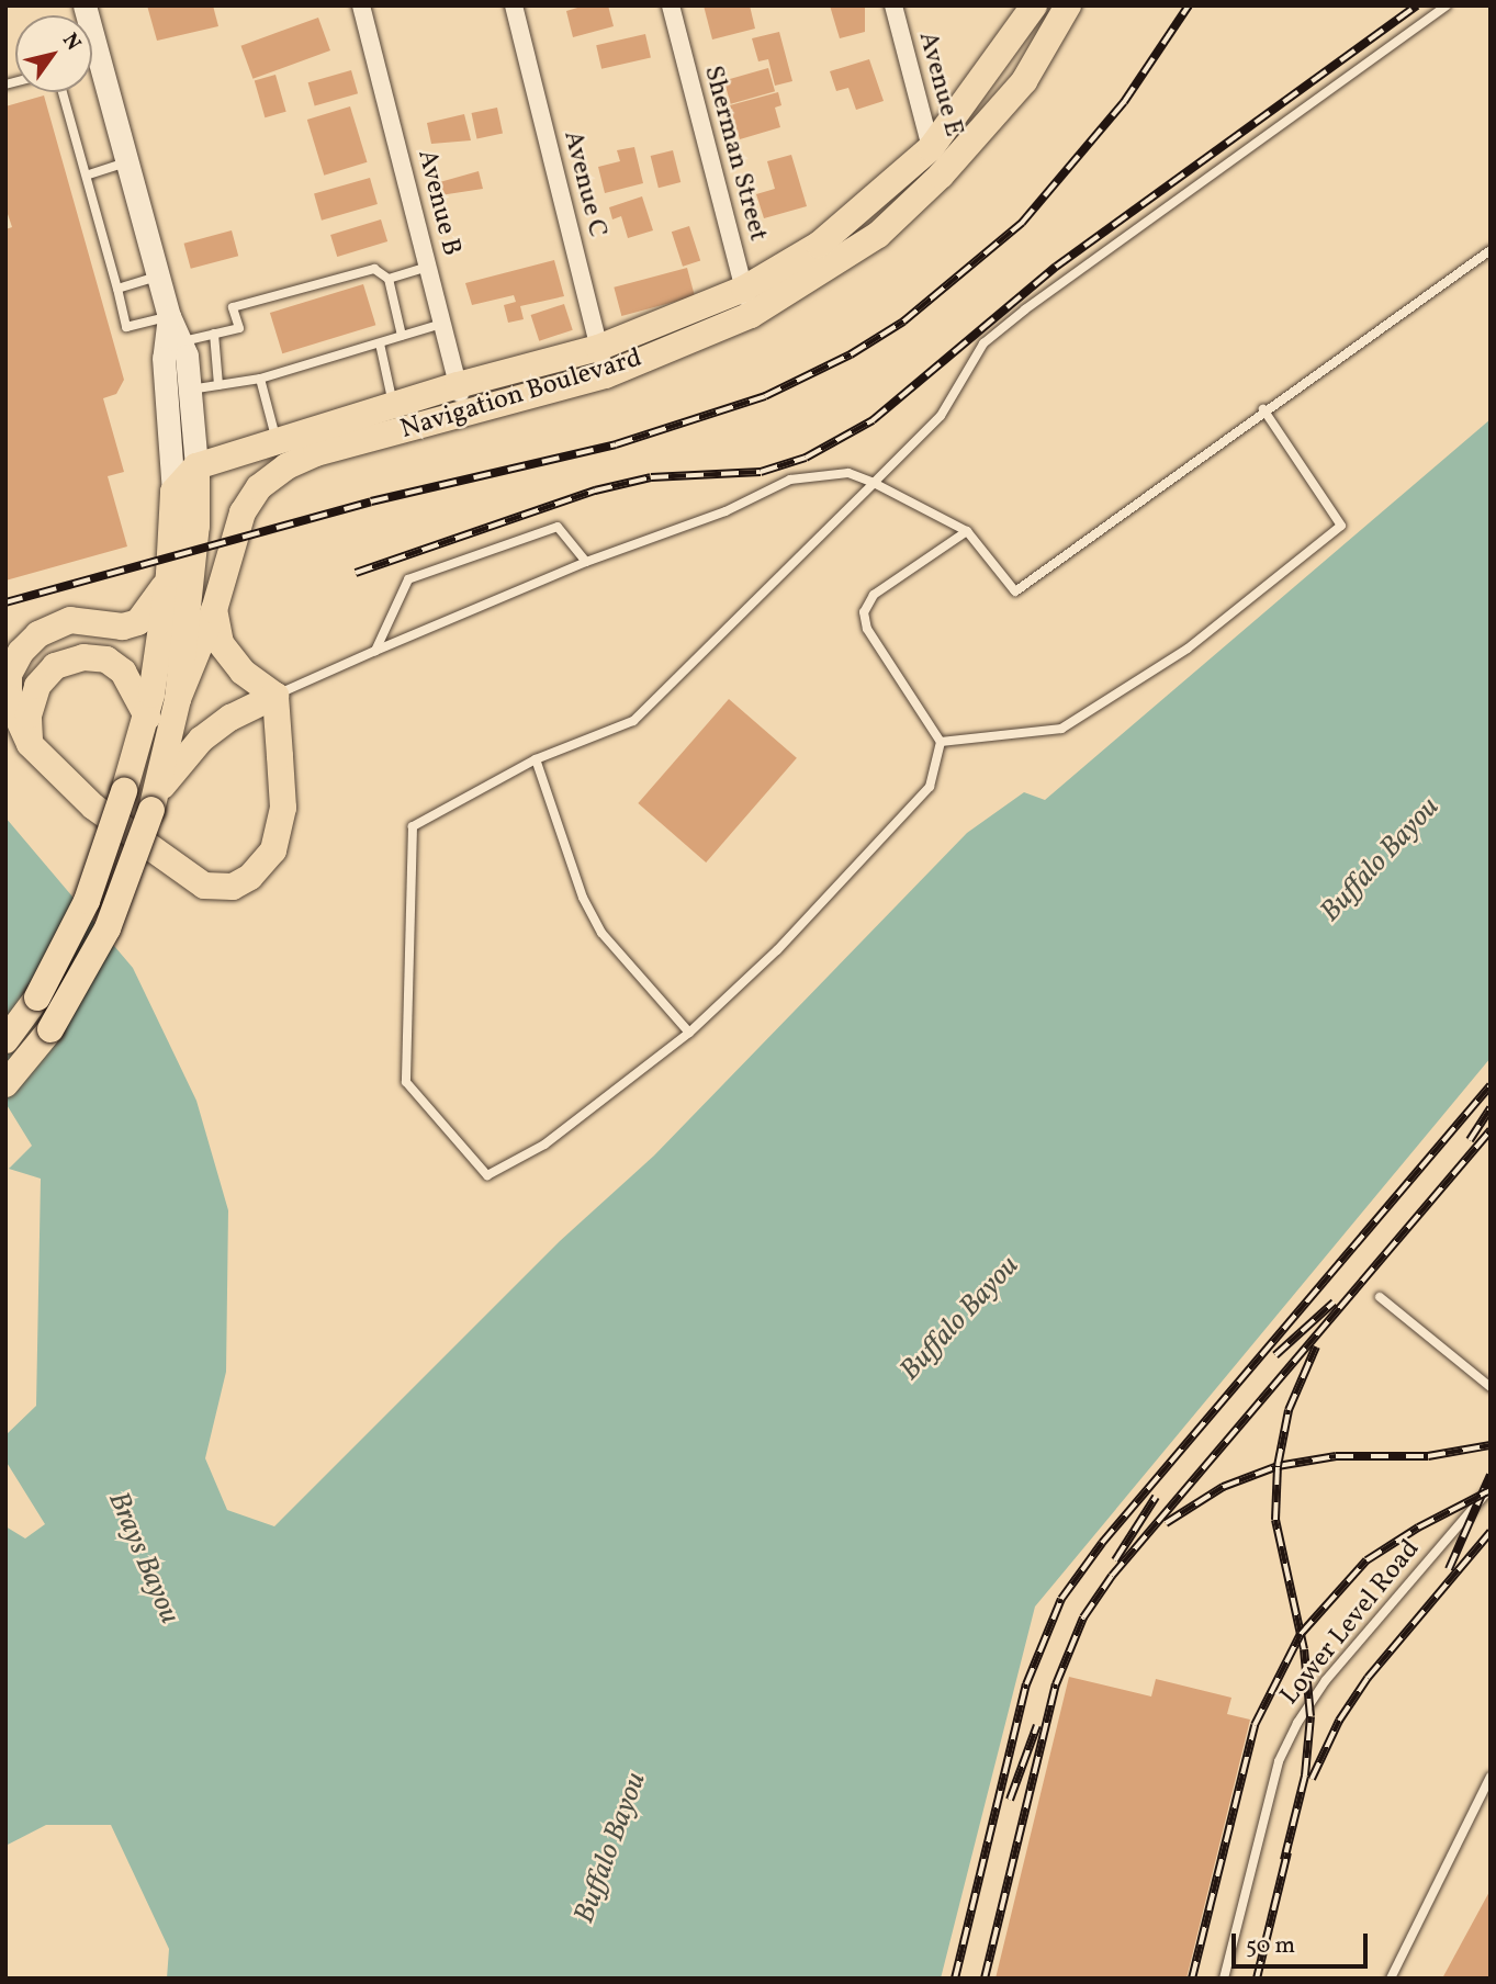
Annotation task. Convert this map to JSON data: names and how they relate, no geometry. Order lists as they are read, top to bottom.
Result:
{
  "streets": {
    "main road": ["Navigation Boulevard"],
    "street": [
      "Avenue E",
      "Sherman Street",
      "Avenue C",
      "Avenue B"
    ],
    "lane": ["Lower Level Road"]
  },
  "crossings": [
    ["Avenue E", "Navigation Boulevard"],
    ["Sherman Street", "Navigation Boulevard"],
    ["Avenue C", "Navigation Boulevard"],
    ["Avenue B", "Navigation Boulevard"]
  ],
  "water": ["Buffalo Bayou", "Brays Bayou"],
  "scale_bar": "50 m",
  "north": "top right"
}
